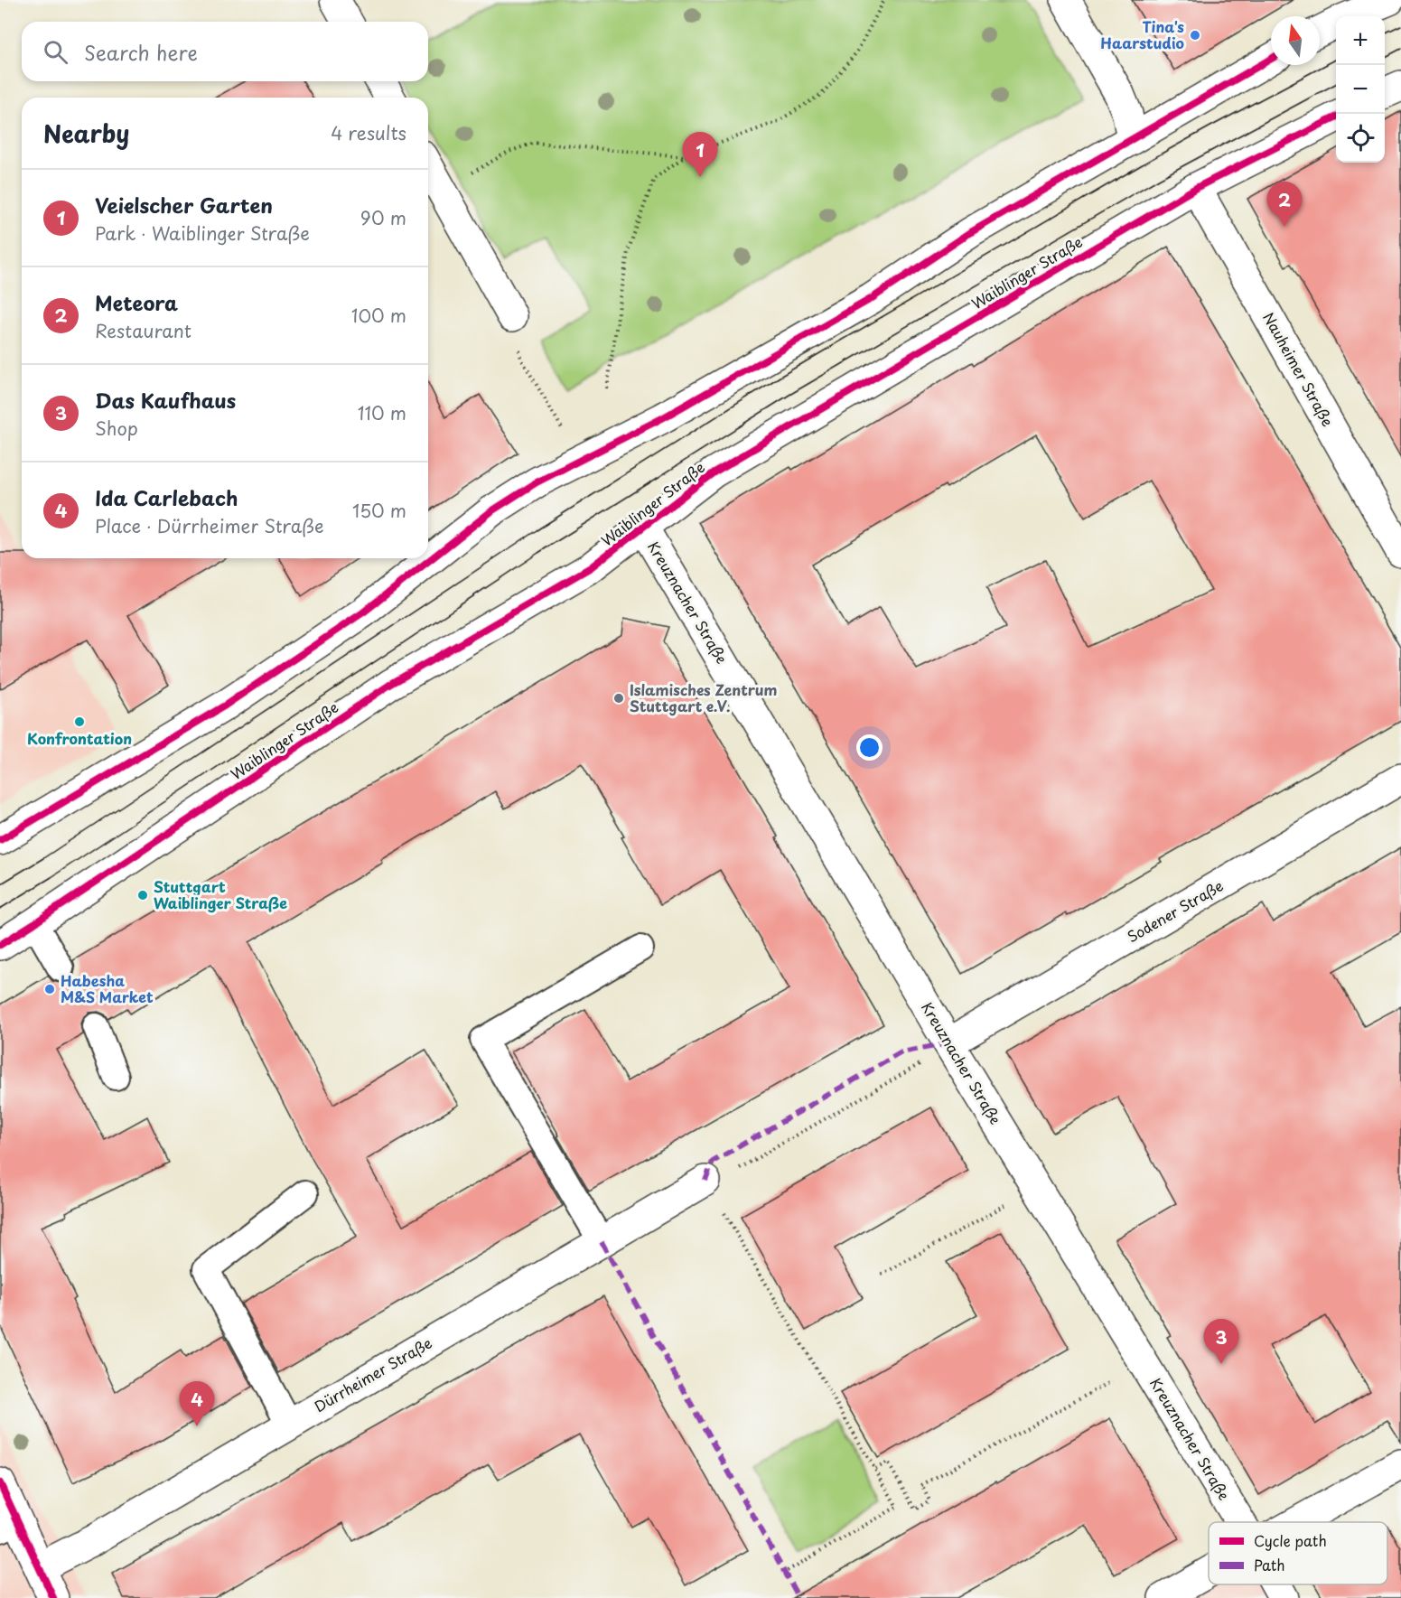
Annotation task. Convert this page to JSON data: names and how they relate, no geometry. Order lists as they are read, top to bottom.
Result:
{
  "streets": {
    "street": [
      "Waiblinger Straße",
      "Nauheimer Straße",
      "Kreuznacher Straße",
      "Sodener Straße",
      "Dürrheimer Straße"
    ]
  },
  "crossings": [
    ["Waiblinger Straße", "Nauheimer Straße"],
    ["Waiblinger Straße", "Kreuznacher Straße"],
    ["Kreuznacher Straße", "Sodener Straße"]
  ],
  "places": [
    "Tina's Haarstudio",
    "Islamisches Zentrum Stuttgart e.V.",
    "Konfrontation",
    "Stuttgart Waiblinger Straße",
    "Habesha M&S Market"
  ],
  "legend": ["Cycle path", "Path"],
  "north": "top",
  "page": {
    "map_buttons": ["+", "−"],
    "search": "Search here",
    "heading": ["Nearby", "4 results"],
    "pins": [
      "1",
      "2",
      "3",
      "4"
    ],
    "list": [
      {
        "mark": "1",
        "name": "Veielscher Garten",
        "note": "Park · Waiblinger Straße",
        "value": "90 m"
      },
      {
        "mark": "2",
        "name": "Meteora",
        "note": "Restaurant",
        "value": "100 m"
      },
      {
        "mark": "3",
        "name": "Das Kaufhaus",
        "note": "Shop",
        "value": "110 m"
      },
      {
        "mark": "4",
        "name": "Ida Carlebach",
        "note": "Place · Dürrheimer Straße",
        "value": "150 m"
      }
    ]
  }
}
